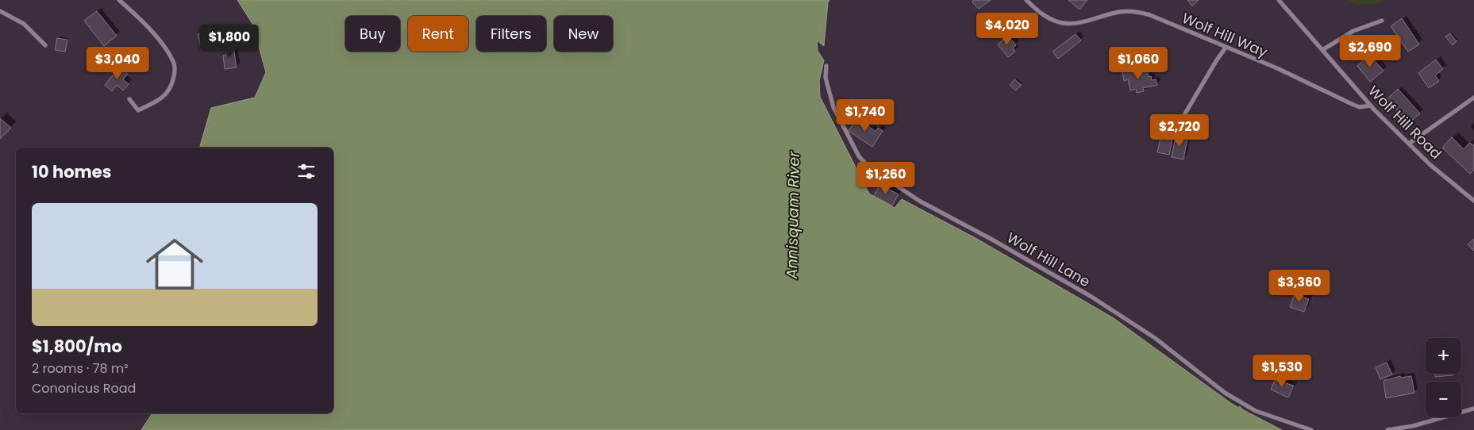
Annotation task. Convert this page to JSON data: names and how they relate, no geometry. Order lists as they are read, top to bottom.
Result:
{
  "streets": {
    "street": ["Wolf Hill Way", "Wolf Hill Road", "Wolf Hill Lane"]
  },
  "crossings": [
    ["Wolf Hill Way", "Wolf Hill Road"]
  ],
  "water": ["Annisquam River"],
  "page": {
    "price": [
      "$4,020",
      "$1,800",
      "$2,690",
      "$3,040",
      "$1,060",
      "$1,740",
      "$2,720",
      "$1,260",
      "$3,360",
      "$1,530"
    ],
    "chip": [
      "Buy",
      "Rent",
      "Filters",
      "New"
    ],
    "heading": "10 homes",
    "list": [
      {
        "name": "$1,800/mo",
        "note": "2 rooms · 78 m² · Cononicus Road"
      }
    ],
    "map_buttons": ["+", "−"]
  }
}
